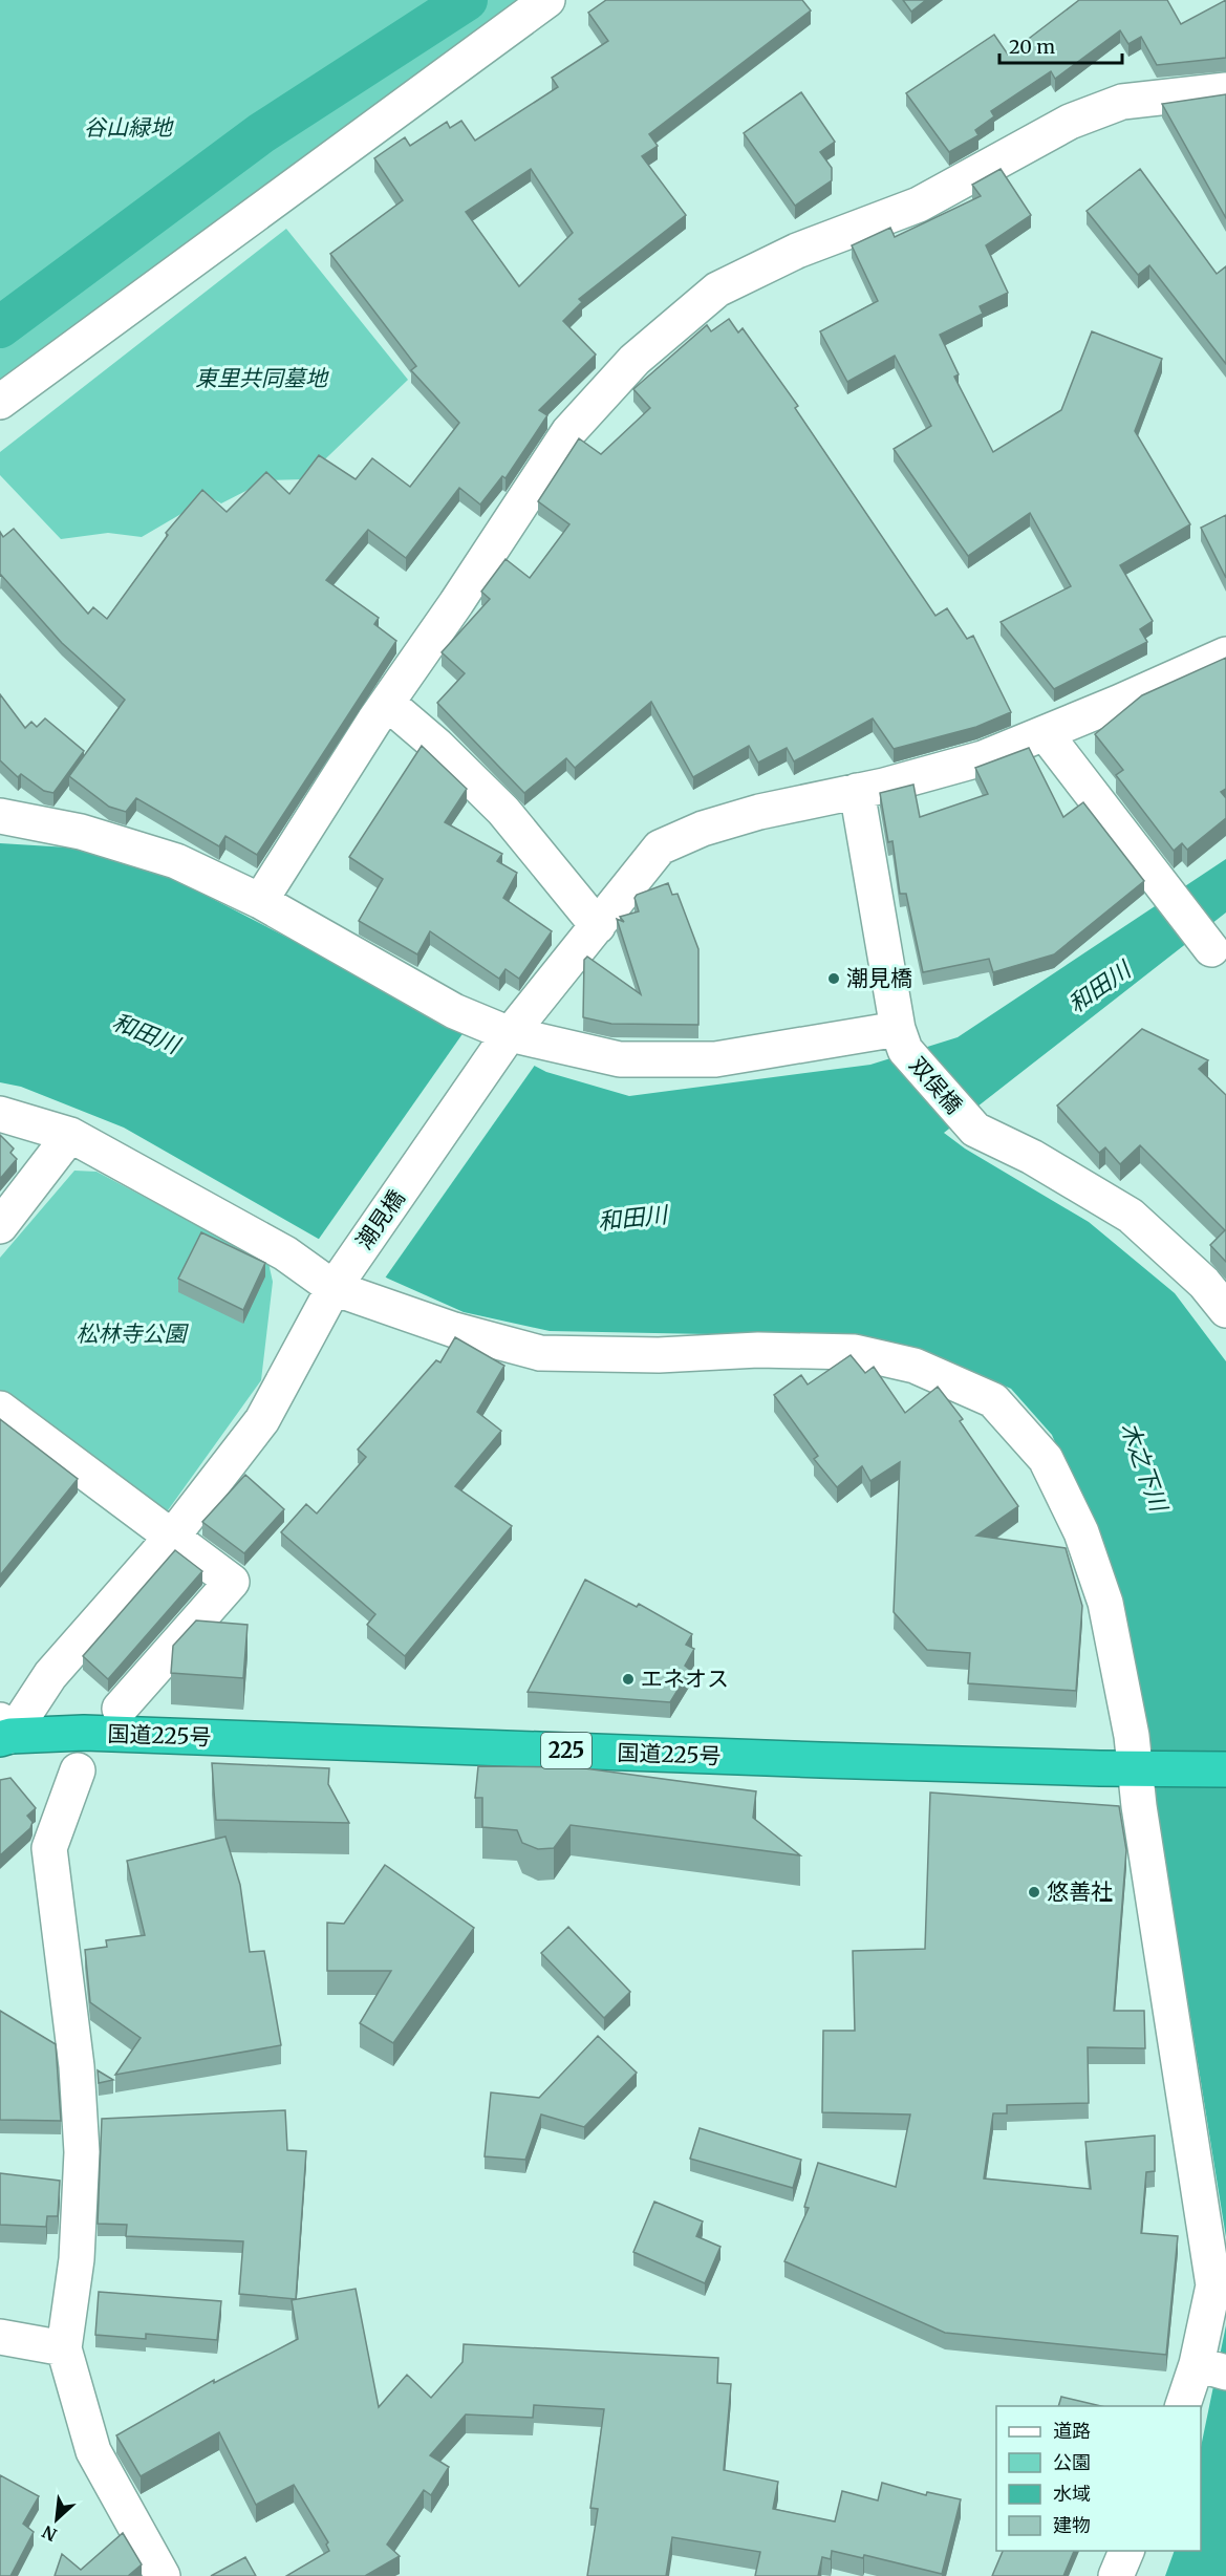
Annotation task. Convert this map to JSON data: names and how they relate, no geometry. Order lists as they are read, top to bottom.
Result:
{
  "streets": {
    "highway": ["国道225号", "225"],
    "street": ["双俣橋", "潮見橋"]
  },
  "crossings": [
    ["潮見橋", "国道225号"]
  ],
  "water": ["和田川", "木之下川"],
  "parks": ["谷山緑地", "東里共同墓地", "松林寺公園"],
  "places": ["潮見橋", "エネオス", "悠善社"],
  "legend": [
    "道路",
    "公園",
    "水域",
    "建物"
  ],
  "scale_bar": "20 m",
  "north": "bottom left"
}
